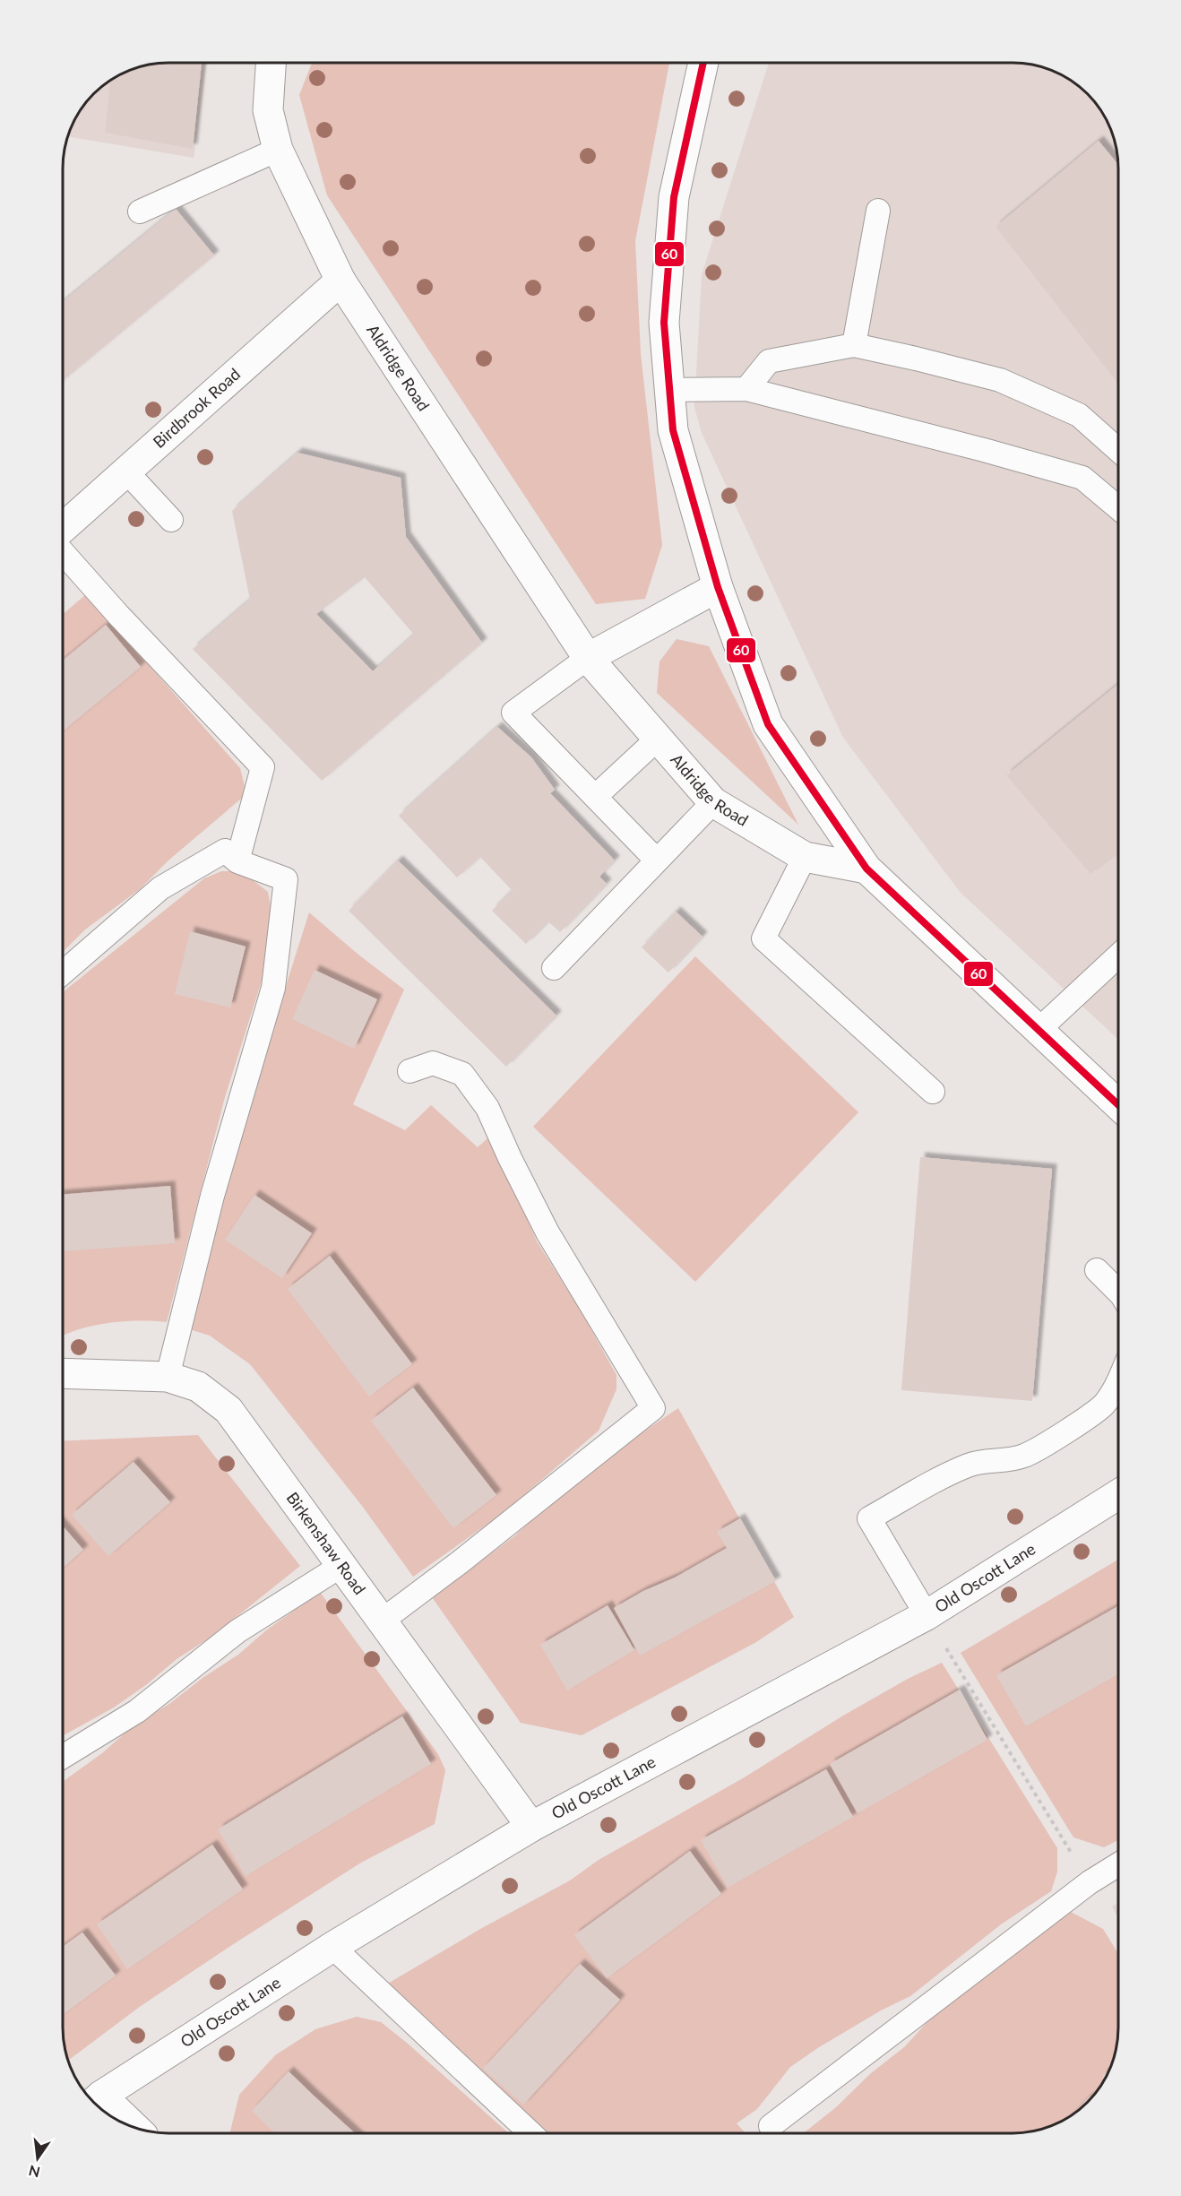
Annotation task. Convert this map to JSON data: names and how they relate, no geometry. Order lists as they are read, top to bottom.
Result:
{
  "streets": {
    "street": [
      "Aldridge Road",
      "Birdbrook Road",
      "Birkenshaw Road",
      "Old Oscott Lane"
    ]
  },
  "crossings": [
    ["Aldridge Road", "Birdbrook Road"],
    ["Birkenshaw Road", "Old Oscott Lane"]
  ],
  "lines": ["transit line 60"],
  "north": "bottom"
}
